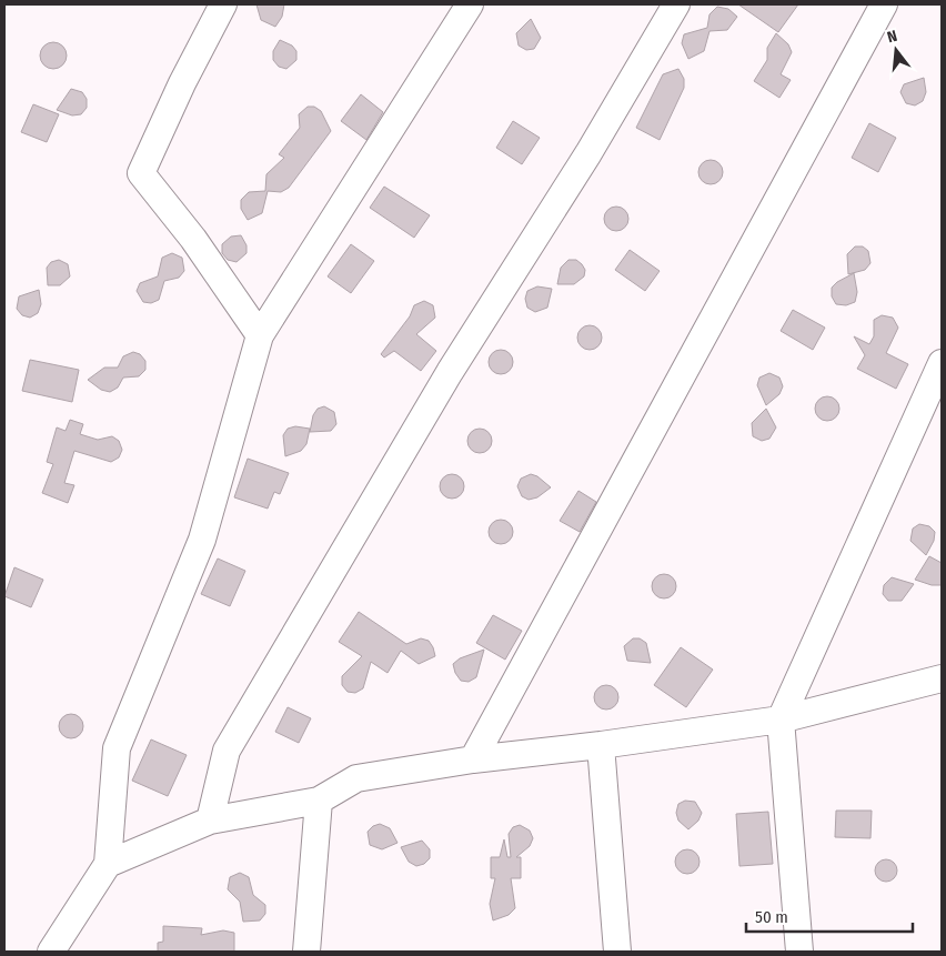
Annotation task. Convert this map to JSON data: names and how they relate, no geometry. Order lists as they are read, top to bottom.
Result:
{
  "scale_bar": "50 m",
  "north": "top"
}
